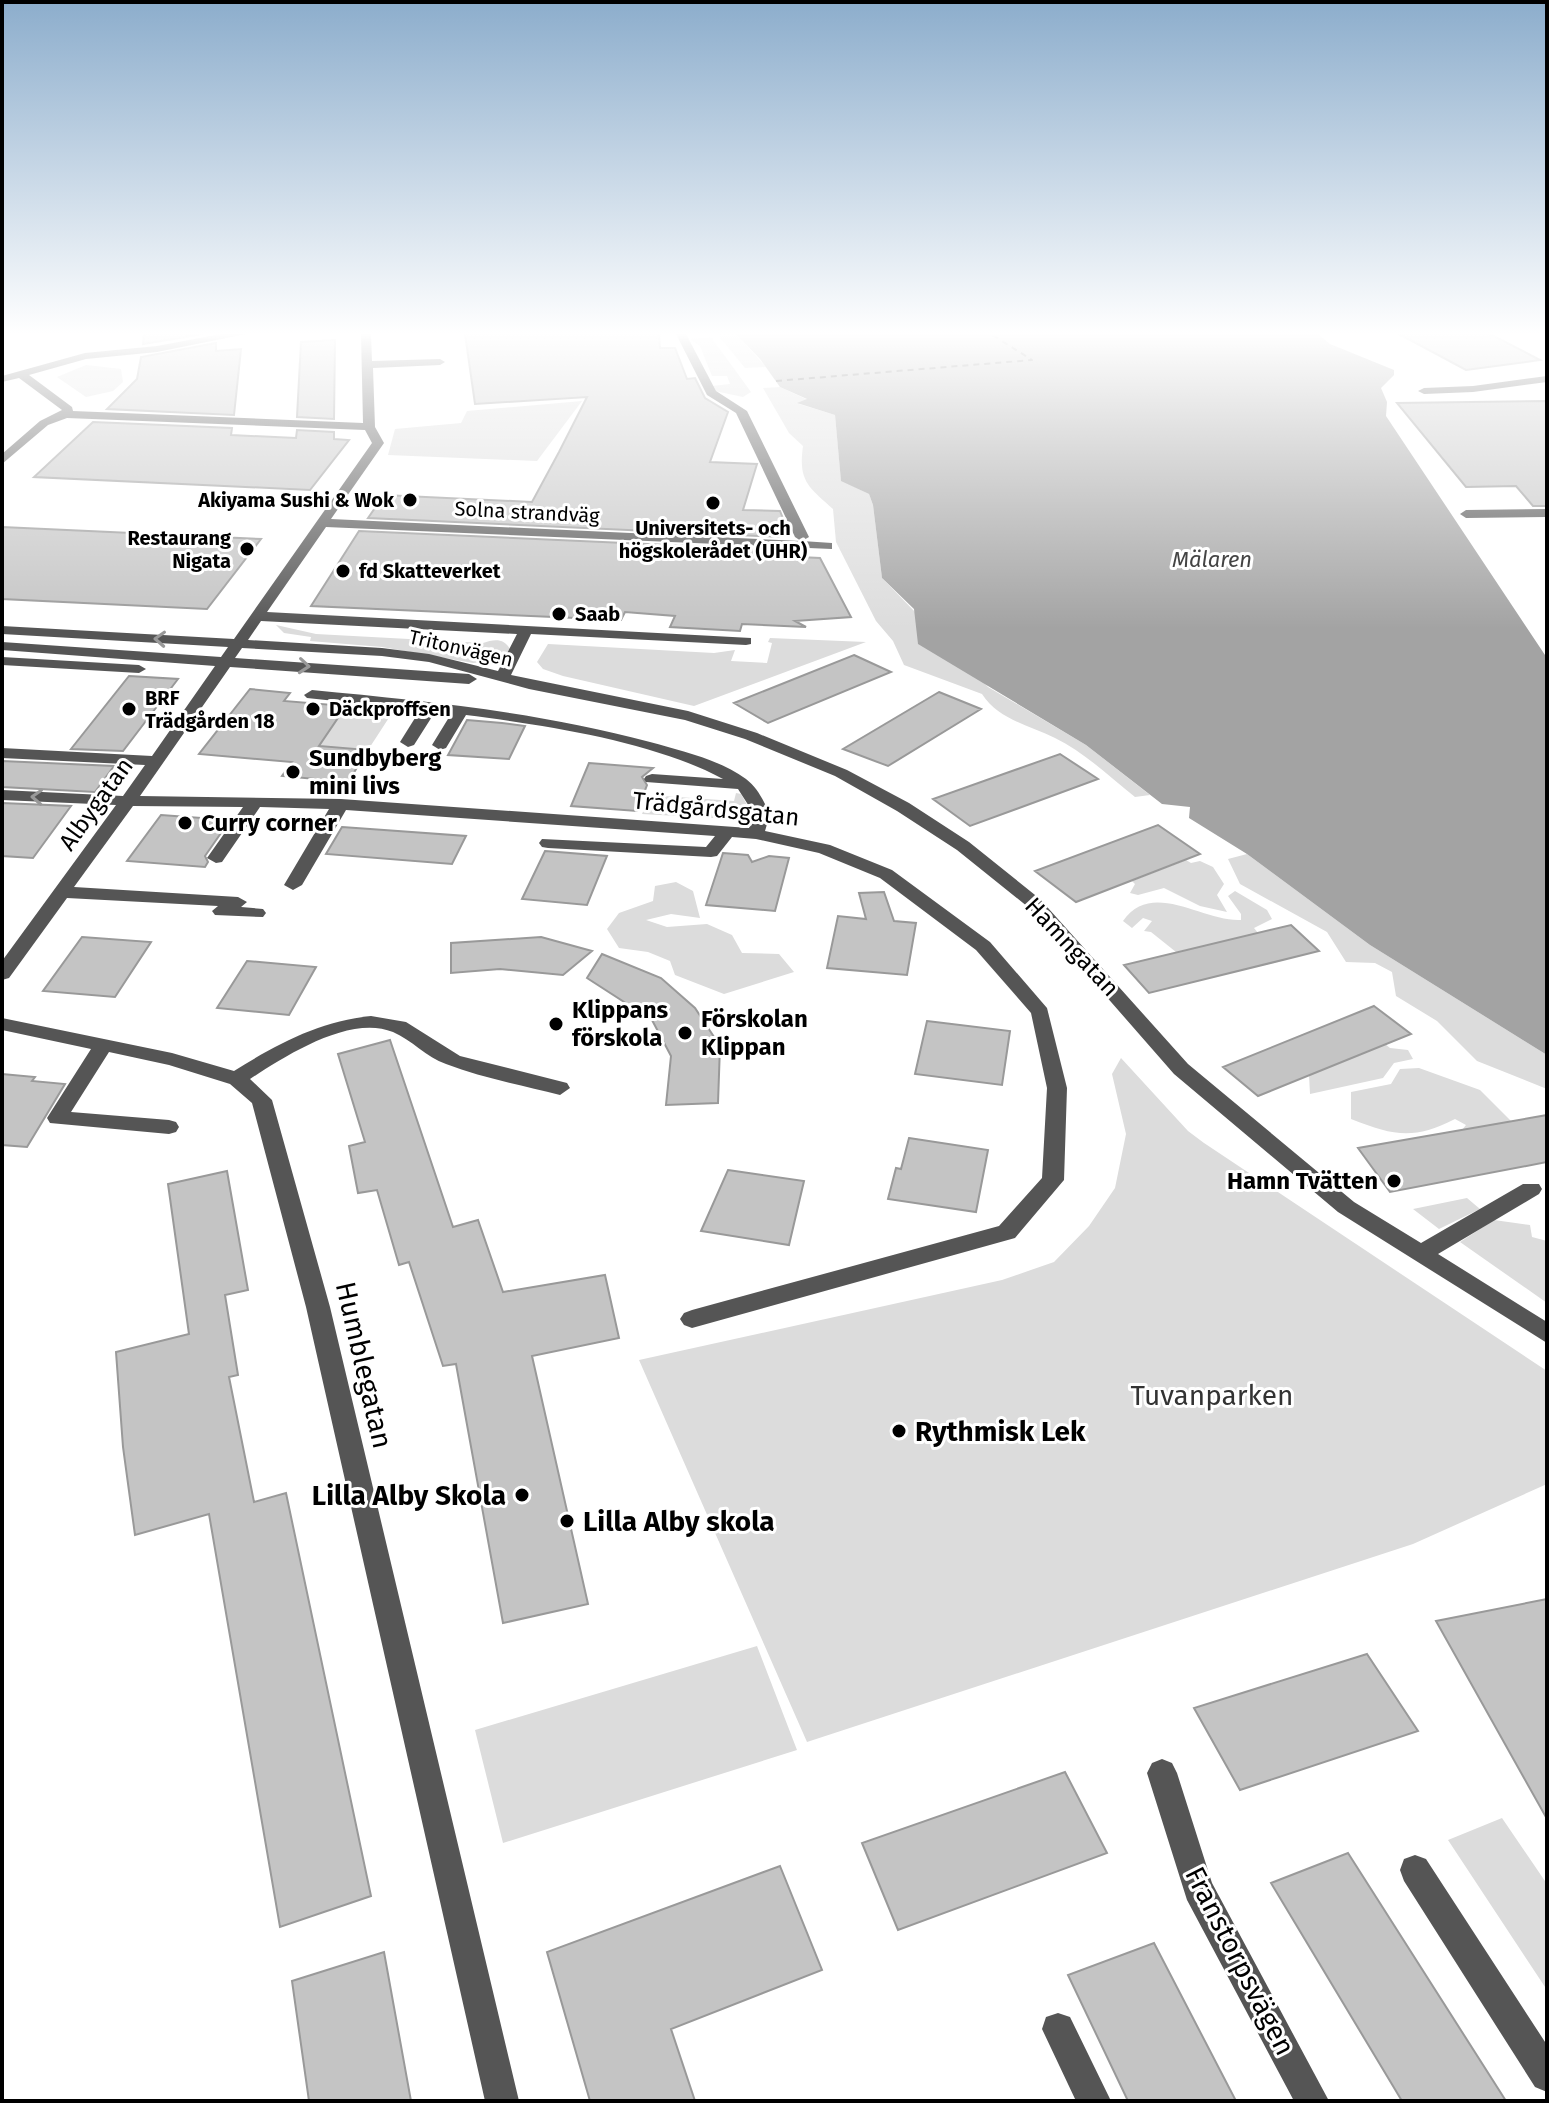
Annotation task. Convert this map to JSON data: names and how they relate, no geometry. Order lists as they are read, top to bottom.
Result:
{
  "streets": {
    "street": [
      "Solna strandväg",
      "Tritonvägen",
      "Albygatan",
      "Trädgårdsgatan",
      "Hamngatan",
      "Humblegatan",
      "Franstorpsvägen"
    ]
  },
  "crossings": [
    ["Tritonvägen", "Albygatan"],
    ["Tritonvägen", "Hamngatan"],
    ["Albygatan", "Trädgårdsgatan"]
  ],
  "water": ["Mälaren"],
  "parks": ["Tuvanparken"],
  "places": [
    "Akiyama Sushi & Wok",
    "Universitets- och högskolerådet (UHR)",
    "Restaurang Nigata",
    "fd Skatteverket",
    "Saab",
    "BRF Trädgården 18",
    "Däckproffsen",
    "Sundbyberg mini livs",
    "Curry corner",
    "Klippans förskola",
    "Förskolan Klippan",
    "Hamn Tvätten",
    "Rythmisk Lek",
    "Lilla Alby Skola",
    "Lilla Alby skola"
  ]
}
